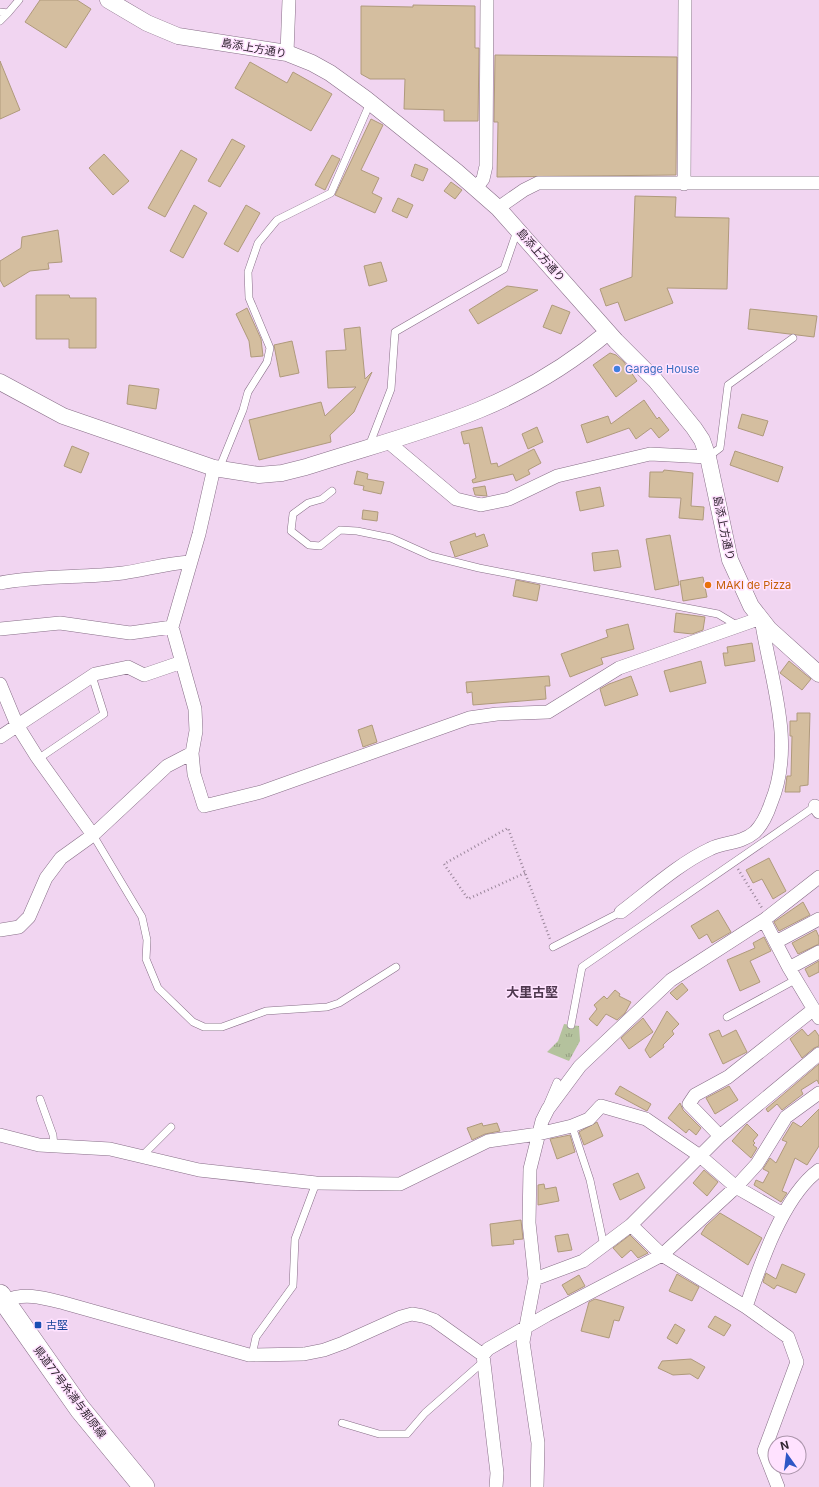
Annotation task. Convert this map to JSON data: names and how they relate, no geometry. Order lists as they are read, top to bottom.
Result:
{
  "streets": {
    "main road": ["県道77号糸満与那原線"],
    "street": ["島添上方通り"]
  },
  "districts": ["大里古堅"],
  "places": {
    "other": ["Garage House", "MAKI de Pizza"],
    "transit": ["古堅"]
  },
  "north": "top"
}
